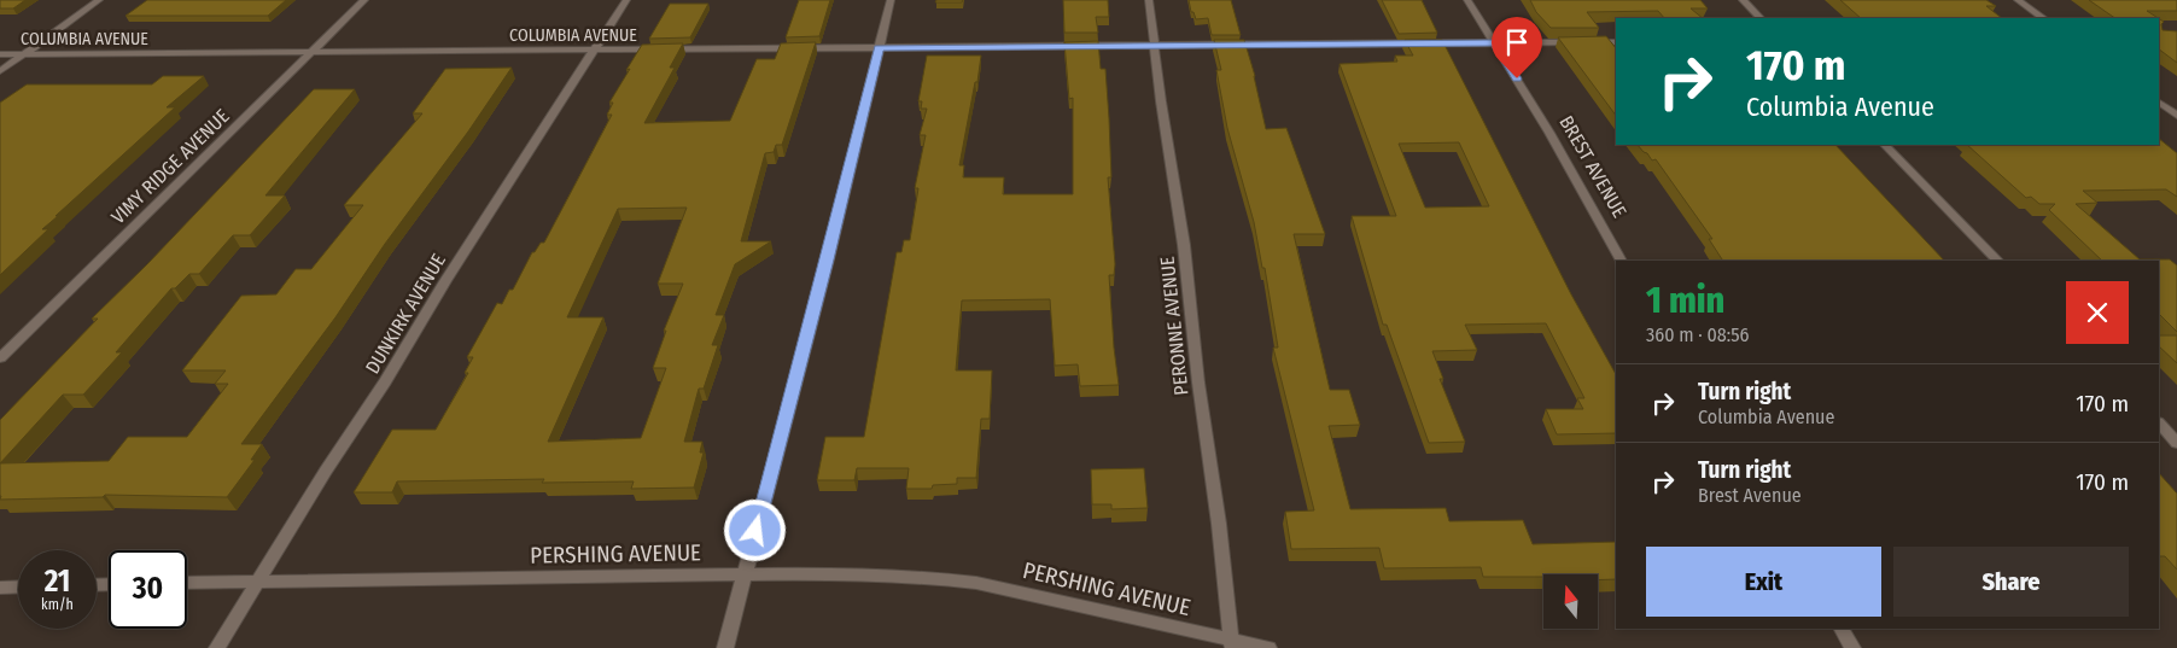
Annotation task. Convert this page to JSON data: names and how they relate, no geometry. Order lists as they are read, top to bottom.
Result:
{
  "streets": {
    "street": [
      "COLUMBIA AVENUE",
      "VIMY RIDGE AVENUE",
      "BREST AVENUE",
      "DUNKIRK AVENUE",
      "PERONNE AVENUE",
      "PERSHING AVENUE"
    ]
  },
  "crossings": [
    ["COLUMBIA AVENUE", "VIMY RIDGE AVENUE"],
    ["COLUMBIA AVENUE", "BREST AVENUE"],
    ["COLUMBIA AVENUE", "DUNKIRK AVENUE"],
    ["COLUMBIA AVENUE", "PERONNE AVENUE"],
    ["DUNKIRK AVENUE", "PERSHING AVENUE"],
    ["PERONNE AVENUE", "PERSHING AVENUE"]
  ],
  "north": "top",
  "page": {
    "turn": ["170 m", "Columbia Avenue"],
    "heading": ["1 min", "360 m · 08:56"],
    "list": [
      {
        "name": "Turn right",
        "note": "Columbia Avenue",
        "value": "170 m"
      },
      {
        "name": "Turn right",
        "note": "Brest Avenue",
        "value": "170 m"
      }
    ],
    "buttons": ["Exit", "Share"],
    "speed": "21 km/h",
    "limit": "30"
  }
}
